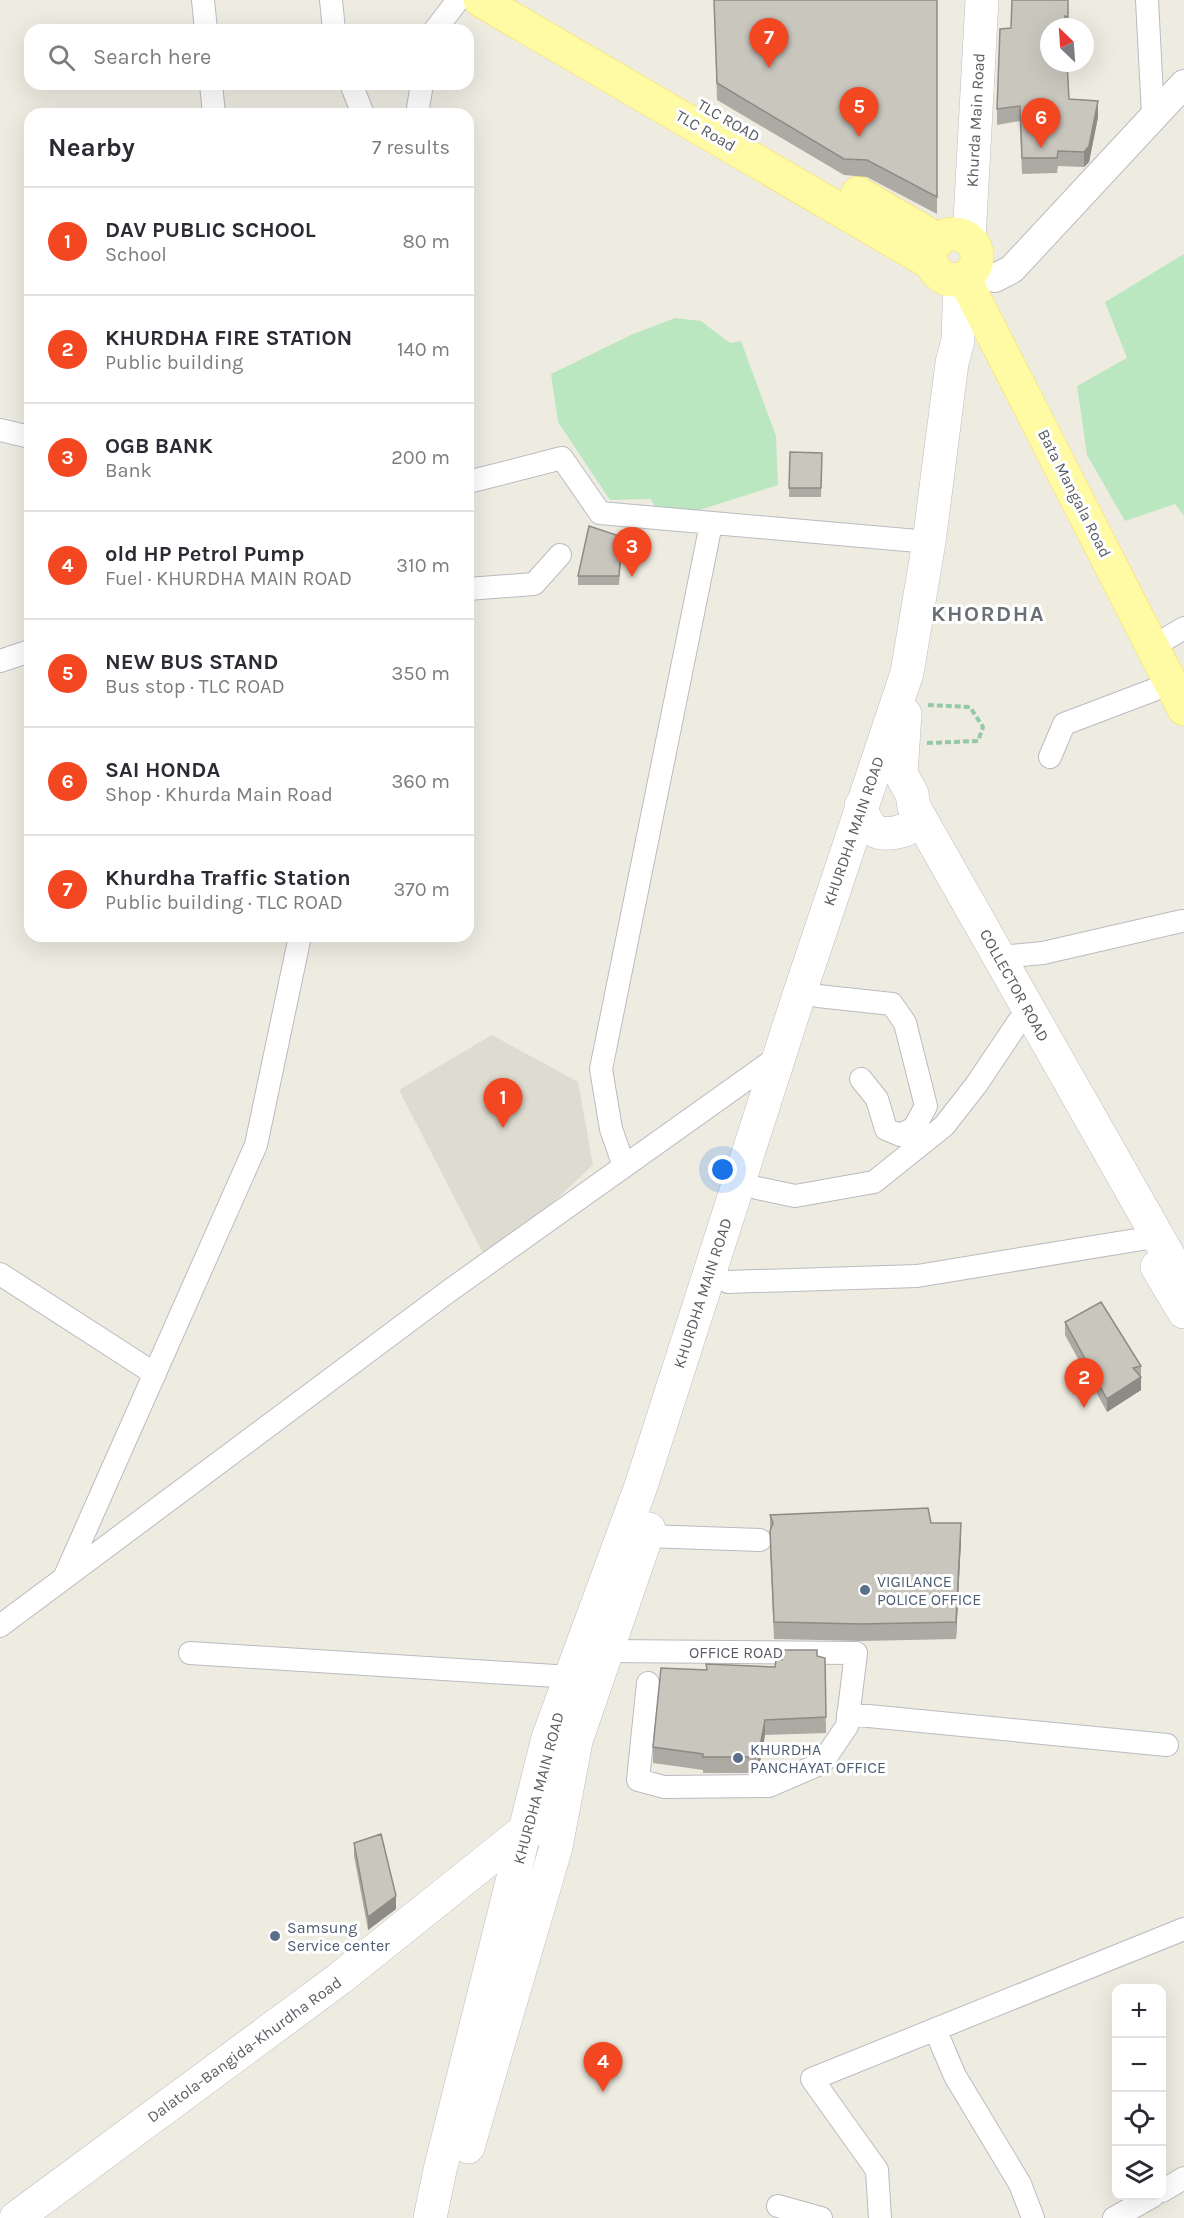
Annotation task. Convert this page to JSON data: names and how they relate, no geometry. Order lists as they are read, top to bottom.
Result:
{
  "streets": {
    "main road": [
      "TLC ROAD",
      "Khurda Main Road",
      "TLC Road",
      "Bata Mangala Road",
      "KHURDHA MAIN ROAD",
      "COLLECTOR ROAD",
      "Dalatola-Bangida-Khurdha Road"
    ],
    "street": ["OFFICE ROAD"]
  },
  "crossings": [
    ["TLC ROAD", "Khurda Main Road"],
    ["TLC ROAD", "TLC Road"],
    ["TLC ROAD", "Bata Mangala Road"],
    ["TLC ROAD", "KHURDHA MAIN ROAD"],
    ["Khurda Main Road", "TLC Road"],
    ["Khurda Main Road", "Bata Mangala Road"],
    ["Khurda Main Road", "KHURDHA MAIN ROAD"],
    ["TLC Road", "Bata Mangala Road"],
    ["TLC Road", "KHURDHA MAIN ROAD"],
    ["Bata Mangala Road", "KHURDHA MAIN ROAD"],
    ["KHURDHA MAIN ROAD", "COLLECTOR ROAD"],
    ["KHURDHA MAIN ROAD", "OFFICE ROAD"],
    ["KHURDHA MAIN ROAD", "Dalatola-Bangida-Khurdha Road"]
  ],
  "districts": ["KHORDHA"],
  "places": ["VIGILANCE POLICE OFFICE", "KHURDHA PANCHAYAT OFFICE", "Samsung Service center"],
  "north": "top left",
  "page": {
    "pins": [
      "7",
      "5",
      "6",
      "3",
      "1",
      "2",
      "4"
    ],
    "search": "Search here",
    "heading": ["Nearby", "7 results"],
    "list": [
      {
        "mark": "1",
        "name": "DAV PUBLIC SCHOOL",
        "note": "School",
        "value": "80 m"
      },
      {
        "mark": "2",
        "name": "KHURDHA FIRE STATION",
        "note": "Public building",
        "value": "140 m"
      },
      {
        "mark": "3",
        "name": "OGB BANK",
        "note": "Bank",
        "value": "200 m"
      },
      {
        "mark": "4",
        "name": "old HP Petrol Pump",
        "note": "Fuel · KHURDHA MAIN ROAD",
        "value": "310 m"
      },
      {
        "mark": "5",
        "name": "NEW BUS STAND",
        "note": "Bus stop · TLC ROAD",
        "value": "350 m"
      },
      {
        "mark": "6",
        "name": "SAI HONDA",
        "note": "Shop · Khurda Main Road",
        "value": "360 m"
      },
      {
        "mark": "7",
        "name": "Khurdha Traffic Station",
        "note": "Public building · TLC ROAD",
        "value": "370 m"
      }
    ],
    "map_buttons": ["+", "−"]
  }
}
